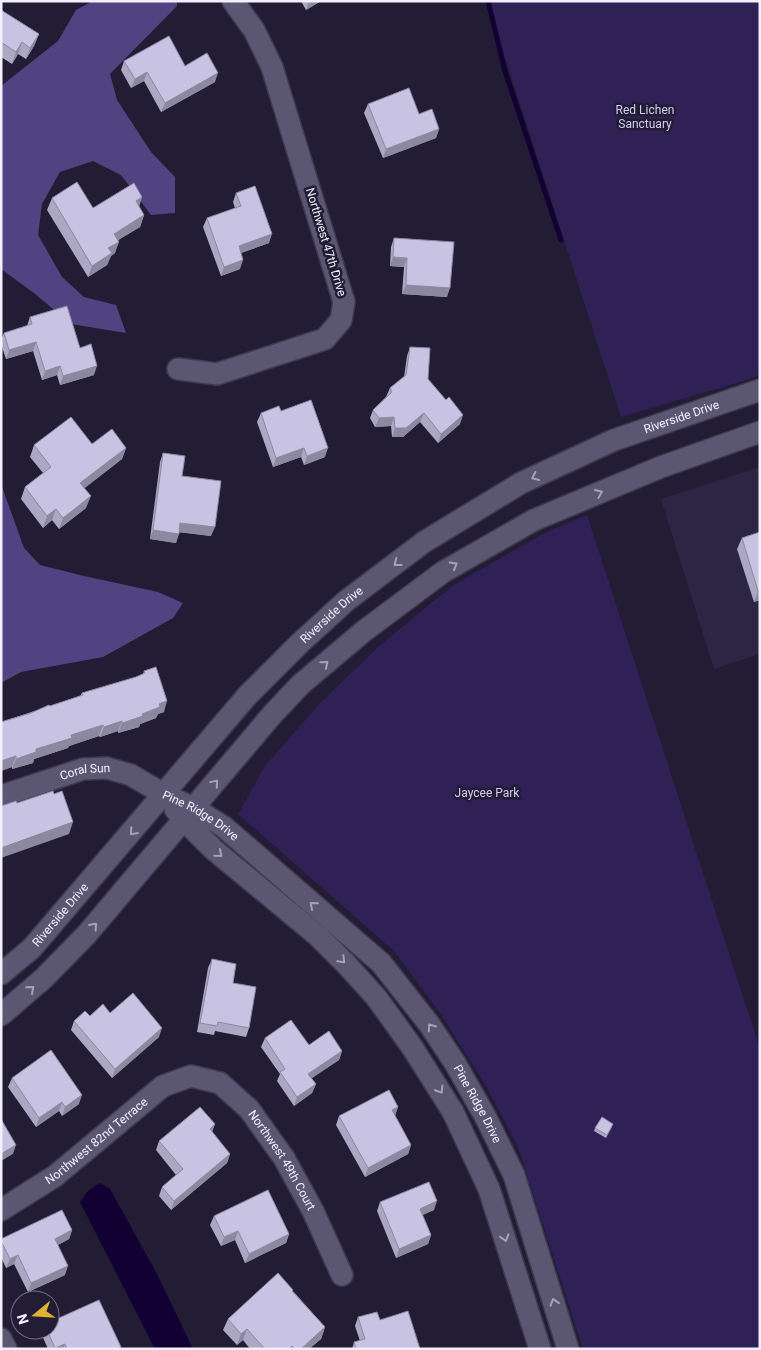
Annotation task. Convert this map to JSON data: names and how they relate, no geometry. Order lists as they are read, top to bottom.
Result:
{
  "streets": {
    "street": [
      "Northwest 47th Drive",
      "Riverside Drive",
      "Coral Sun",
      "Pine Ridge Drive",
      "Northwest 82nd Terrace",
      "Northwest 49th Court"
    ]
  },
  "crossings": [
    ["Riverside Drive", "Coral Sun"],
    ["Riverside Drive", "Pine Ridge Drive"],
    ["Coral Sun", "Pine Ridge Drive"],
    ["Northwest 82nd Terrace", "Northwest 49th Court"]
  ],
  "parks": ["Red Lichen Sanctuary", "Jaycee Park"],
  "north": "left"
}
